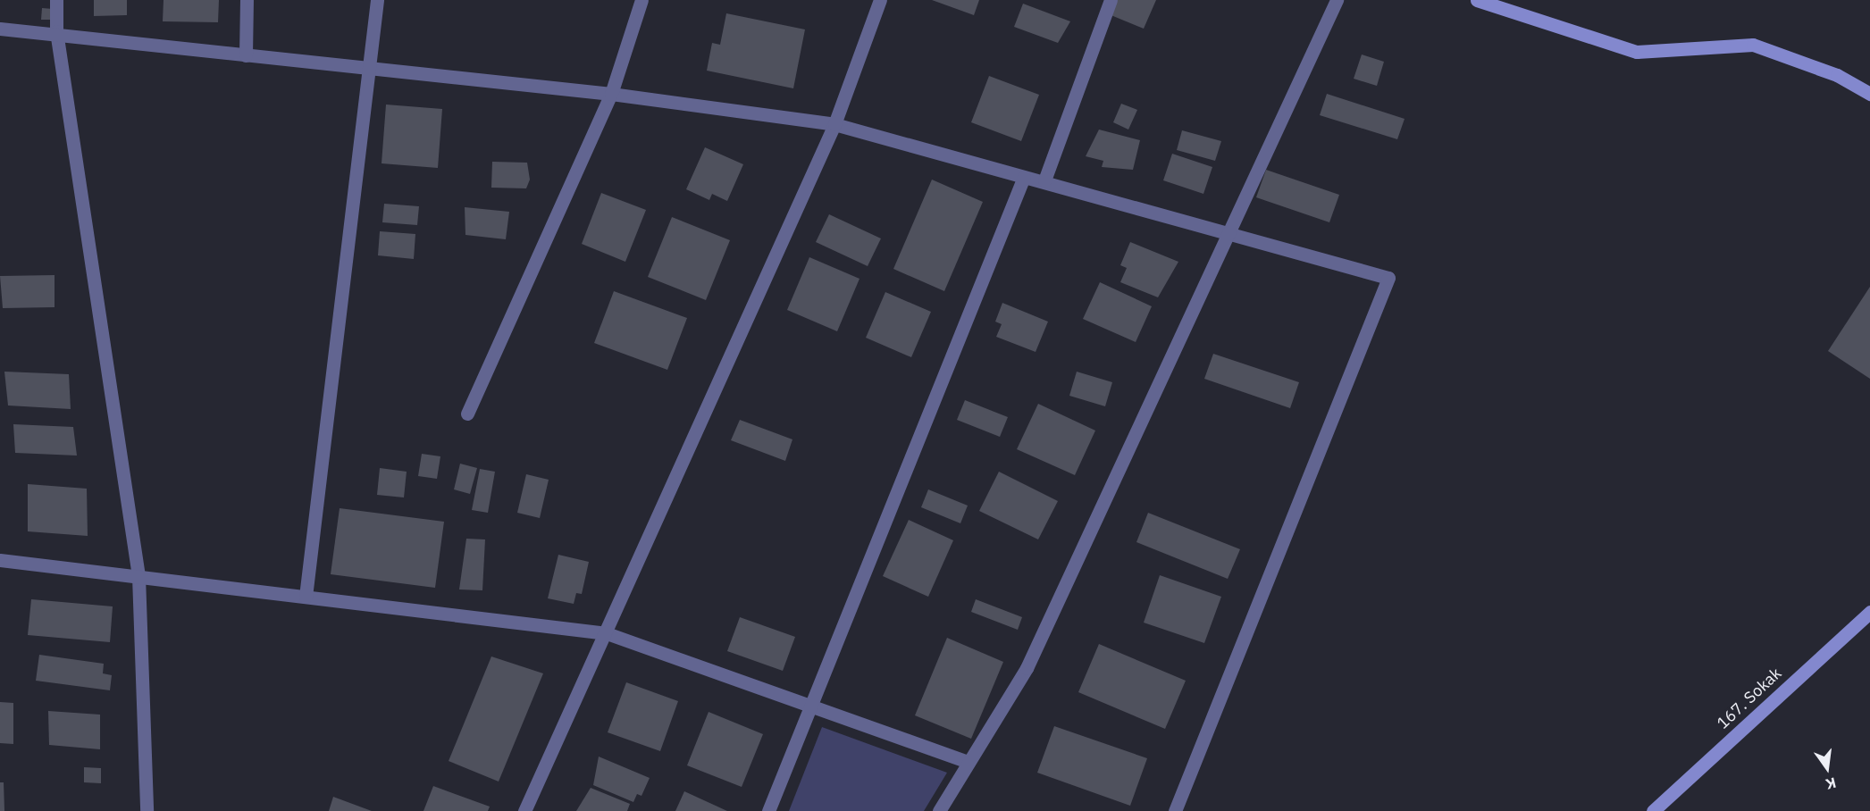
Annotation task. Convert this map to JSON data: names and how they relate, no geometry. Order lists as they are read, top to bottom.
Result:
{
  "streets": {
    "street": ["167. Sokak"]
  },
  "north": "bottom"
}
